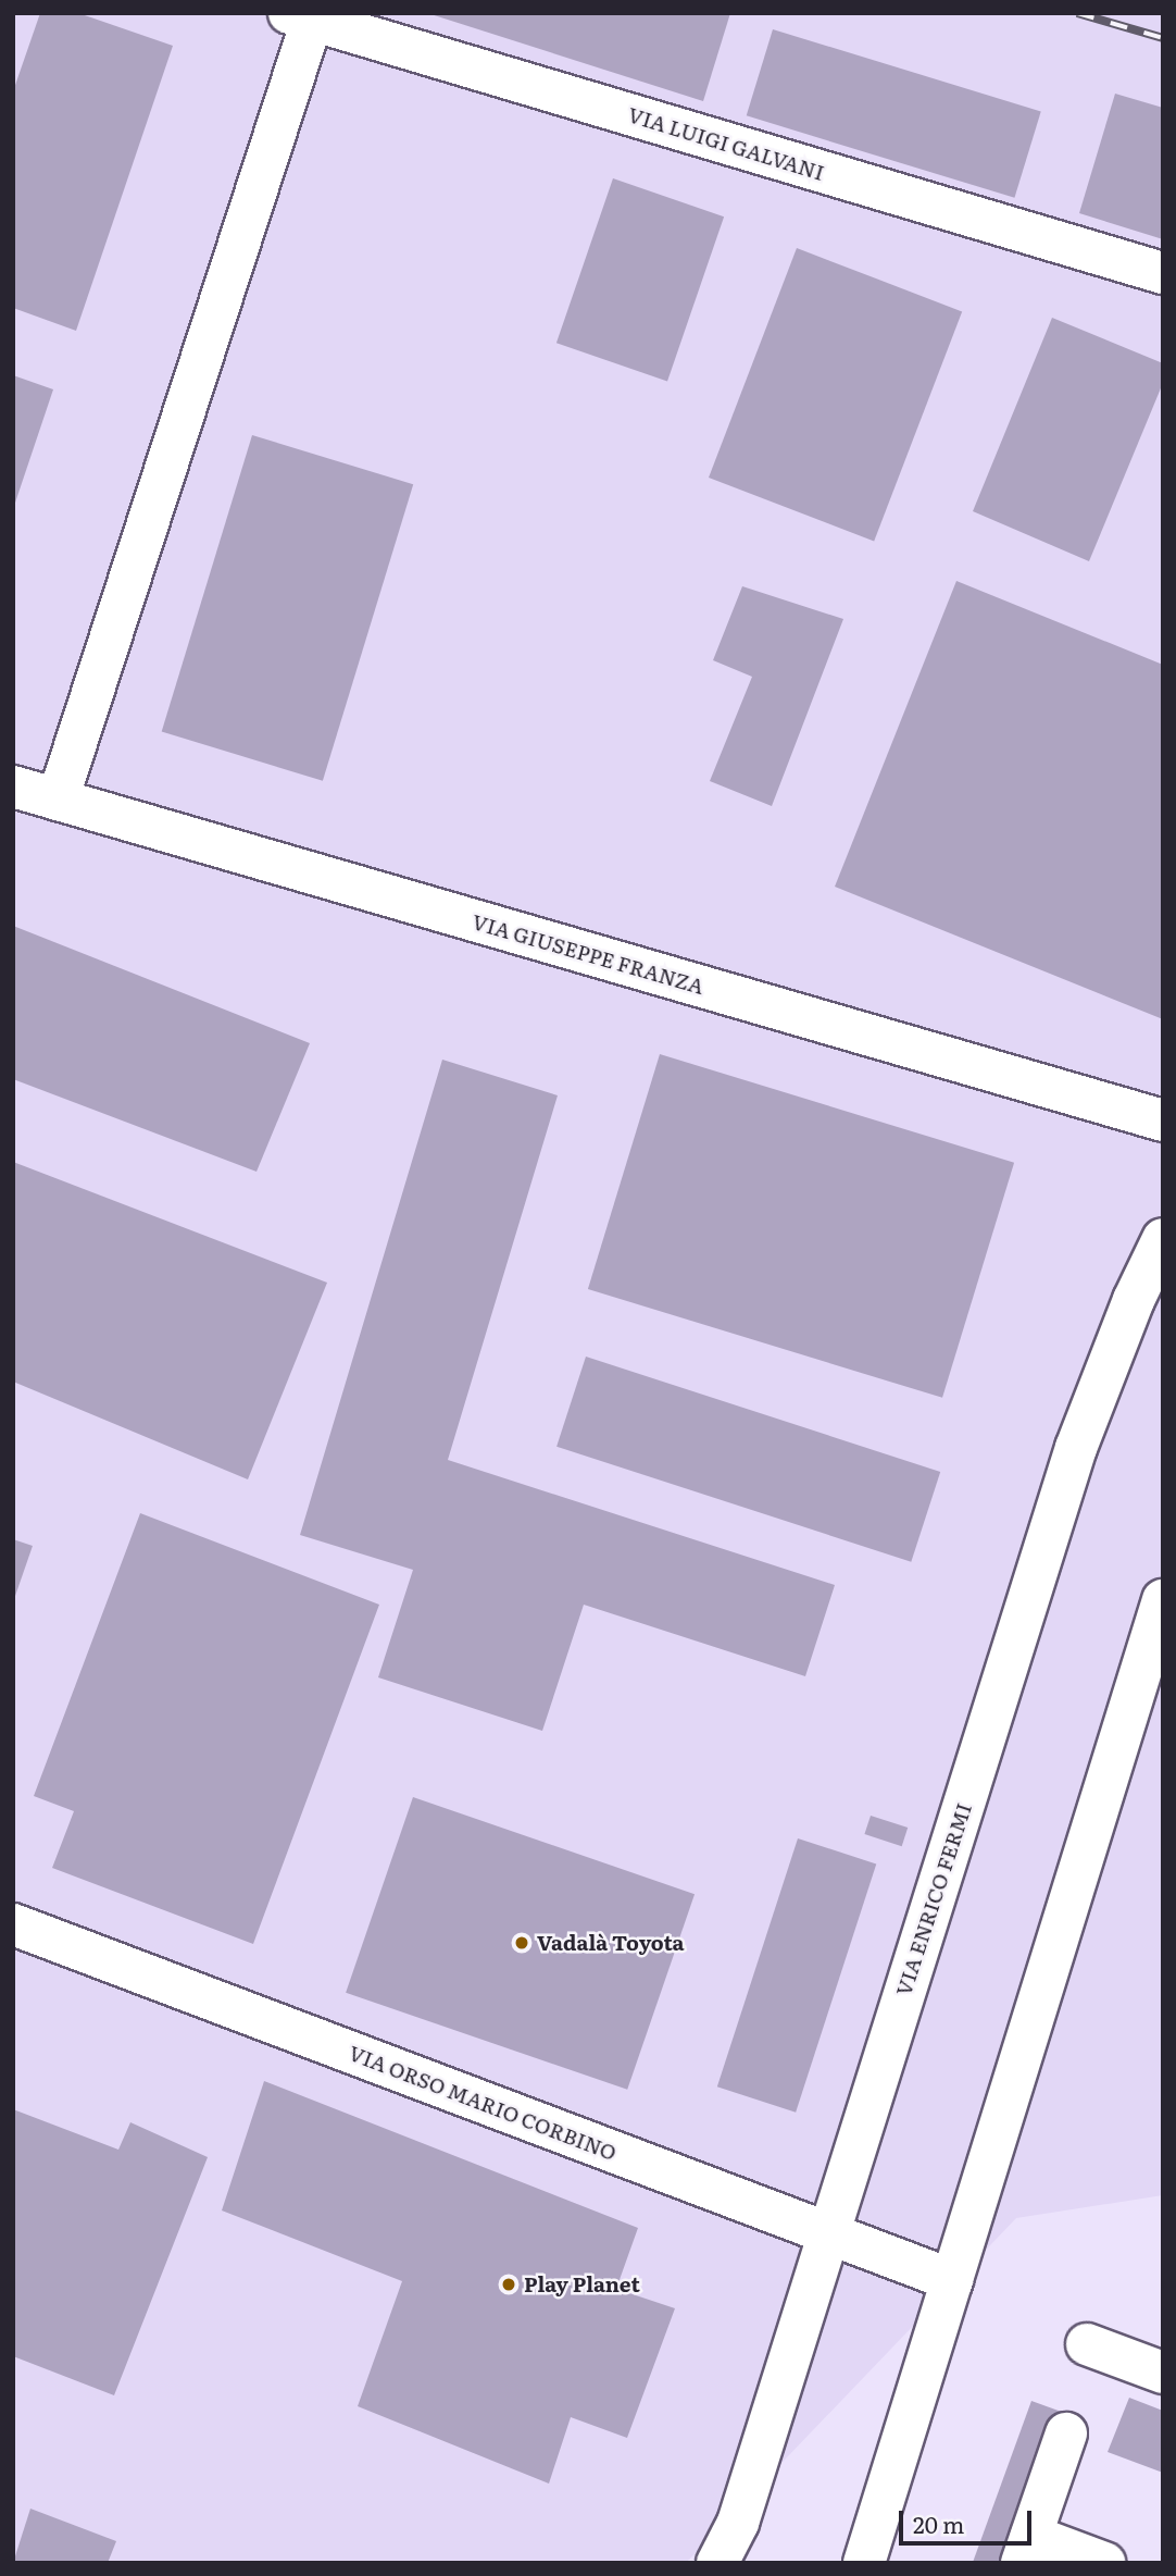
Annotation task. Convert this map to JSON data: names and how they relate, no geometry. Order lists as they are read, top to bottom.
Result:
{
  "streets": {
    "street": [
      "VIA LUIGI GALVANI",
      "VIA GIUSEPPE FRANZA",
      "VIA ENRICO FERMI",
      "VIA ORSO MARIO CORBINO"
    ]
  },
  "crossings": [
    ["VIA ENRICO FERMI", "VIA ORSO MARIO CORBINO"]
  ],
  "places": ["Vadalà Toyota", "Play Planet"],
  "scale_bar": "20 m"
}
